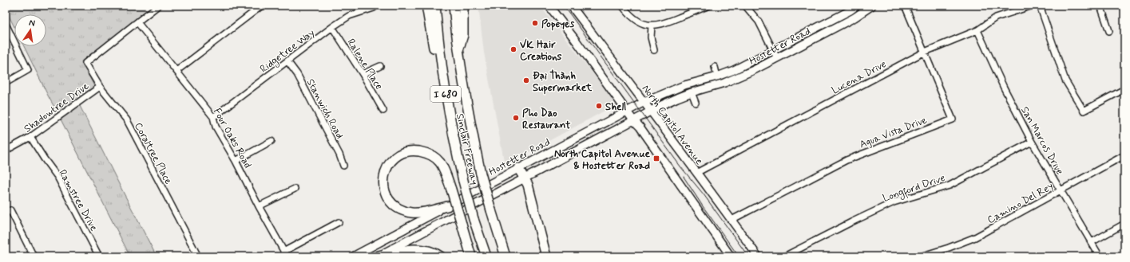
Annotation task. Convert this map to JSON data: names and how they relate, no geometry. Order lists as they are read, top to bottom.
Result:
{
  "streets": {
    "highway": ["I 680", "Sinclair Freeway"],
    "main road": ["Hostetter Road", "North Capitol Avenue"],
    "street": [
      "Ridgetree Way",
      "Ralene Place",
      "Lucena Drive",
      "Shadowtree Drive",
      "Stanwich Road",
      "Agua Vista Drive",
      "Four Oaks Road",
      "San Marcos Drive",
      "Coraltree Place",
      "Longford Drive",
      "Ramstree Drive",
      "Camino Del Rey"
    ]
  },
  "crossings": [
    ["Hostetter Road", "North Capitol Avenue"],
    ["Ridgetree Way", "Ralene Place"],
    ["Ridgetree Way", "Stanwich Road"],
    ["Ridgetree Way", "Four Oaks Road"],
    ["Lucena Drive", "North Capitol Avenue"],
    ["Lucena Drive", "Agua Vista Drive"],
    ["Lucena Drive", "San Marcos Drive"],
    ["Shadowtree Drive", "Coraltree Place"],
    ["Shadowtree Drive", "Ramstree Drive"],
    ["North Capitol Avenue", "Agua Vista Drive"],
    ["Four Oaks Road", "Coraltree Place"],
    ["San Marcos Drive", "Longford Drive"],
    ["San Marcos Drive", "Camino Del Rey"]
  ],
  "places": {
    "other": [
      "Popeyes",
      "VK Hair Creations",
      "Đại Thành Supermarket",
      "Shell",
      "Pho Dao Restaurant"
    ],
    "transit": ["North Capitol Avenue & Hostetter Road"]
  },
  "north": "top"
}
